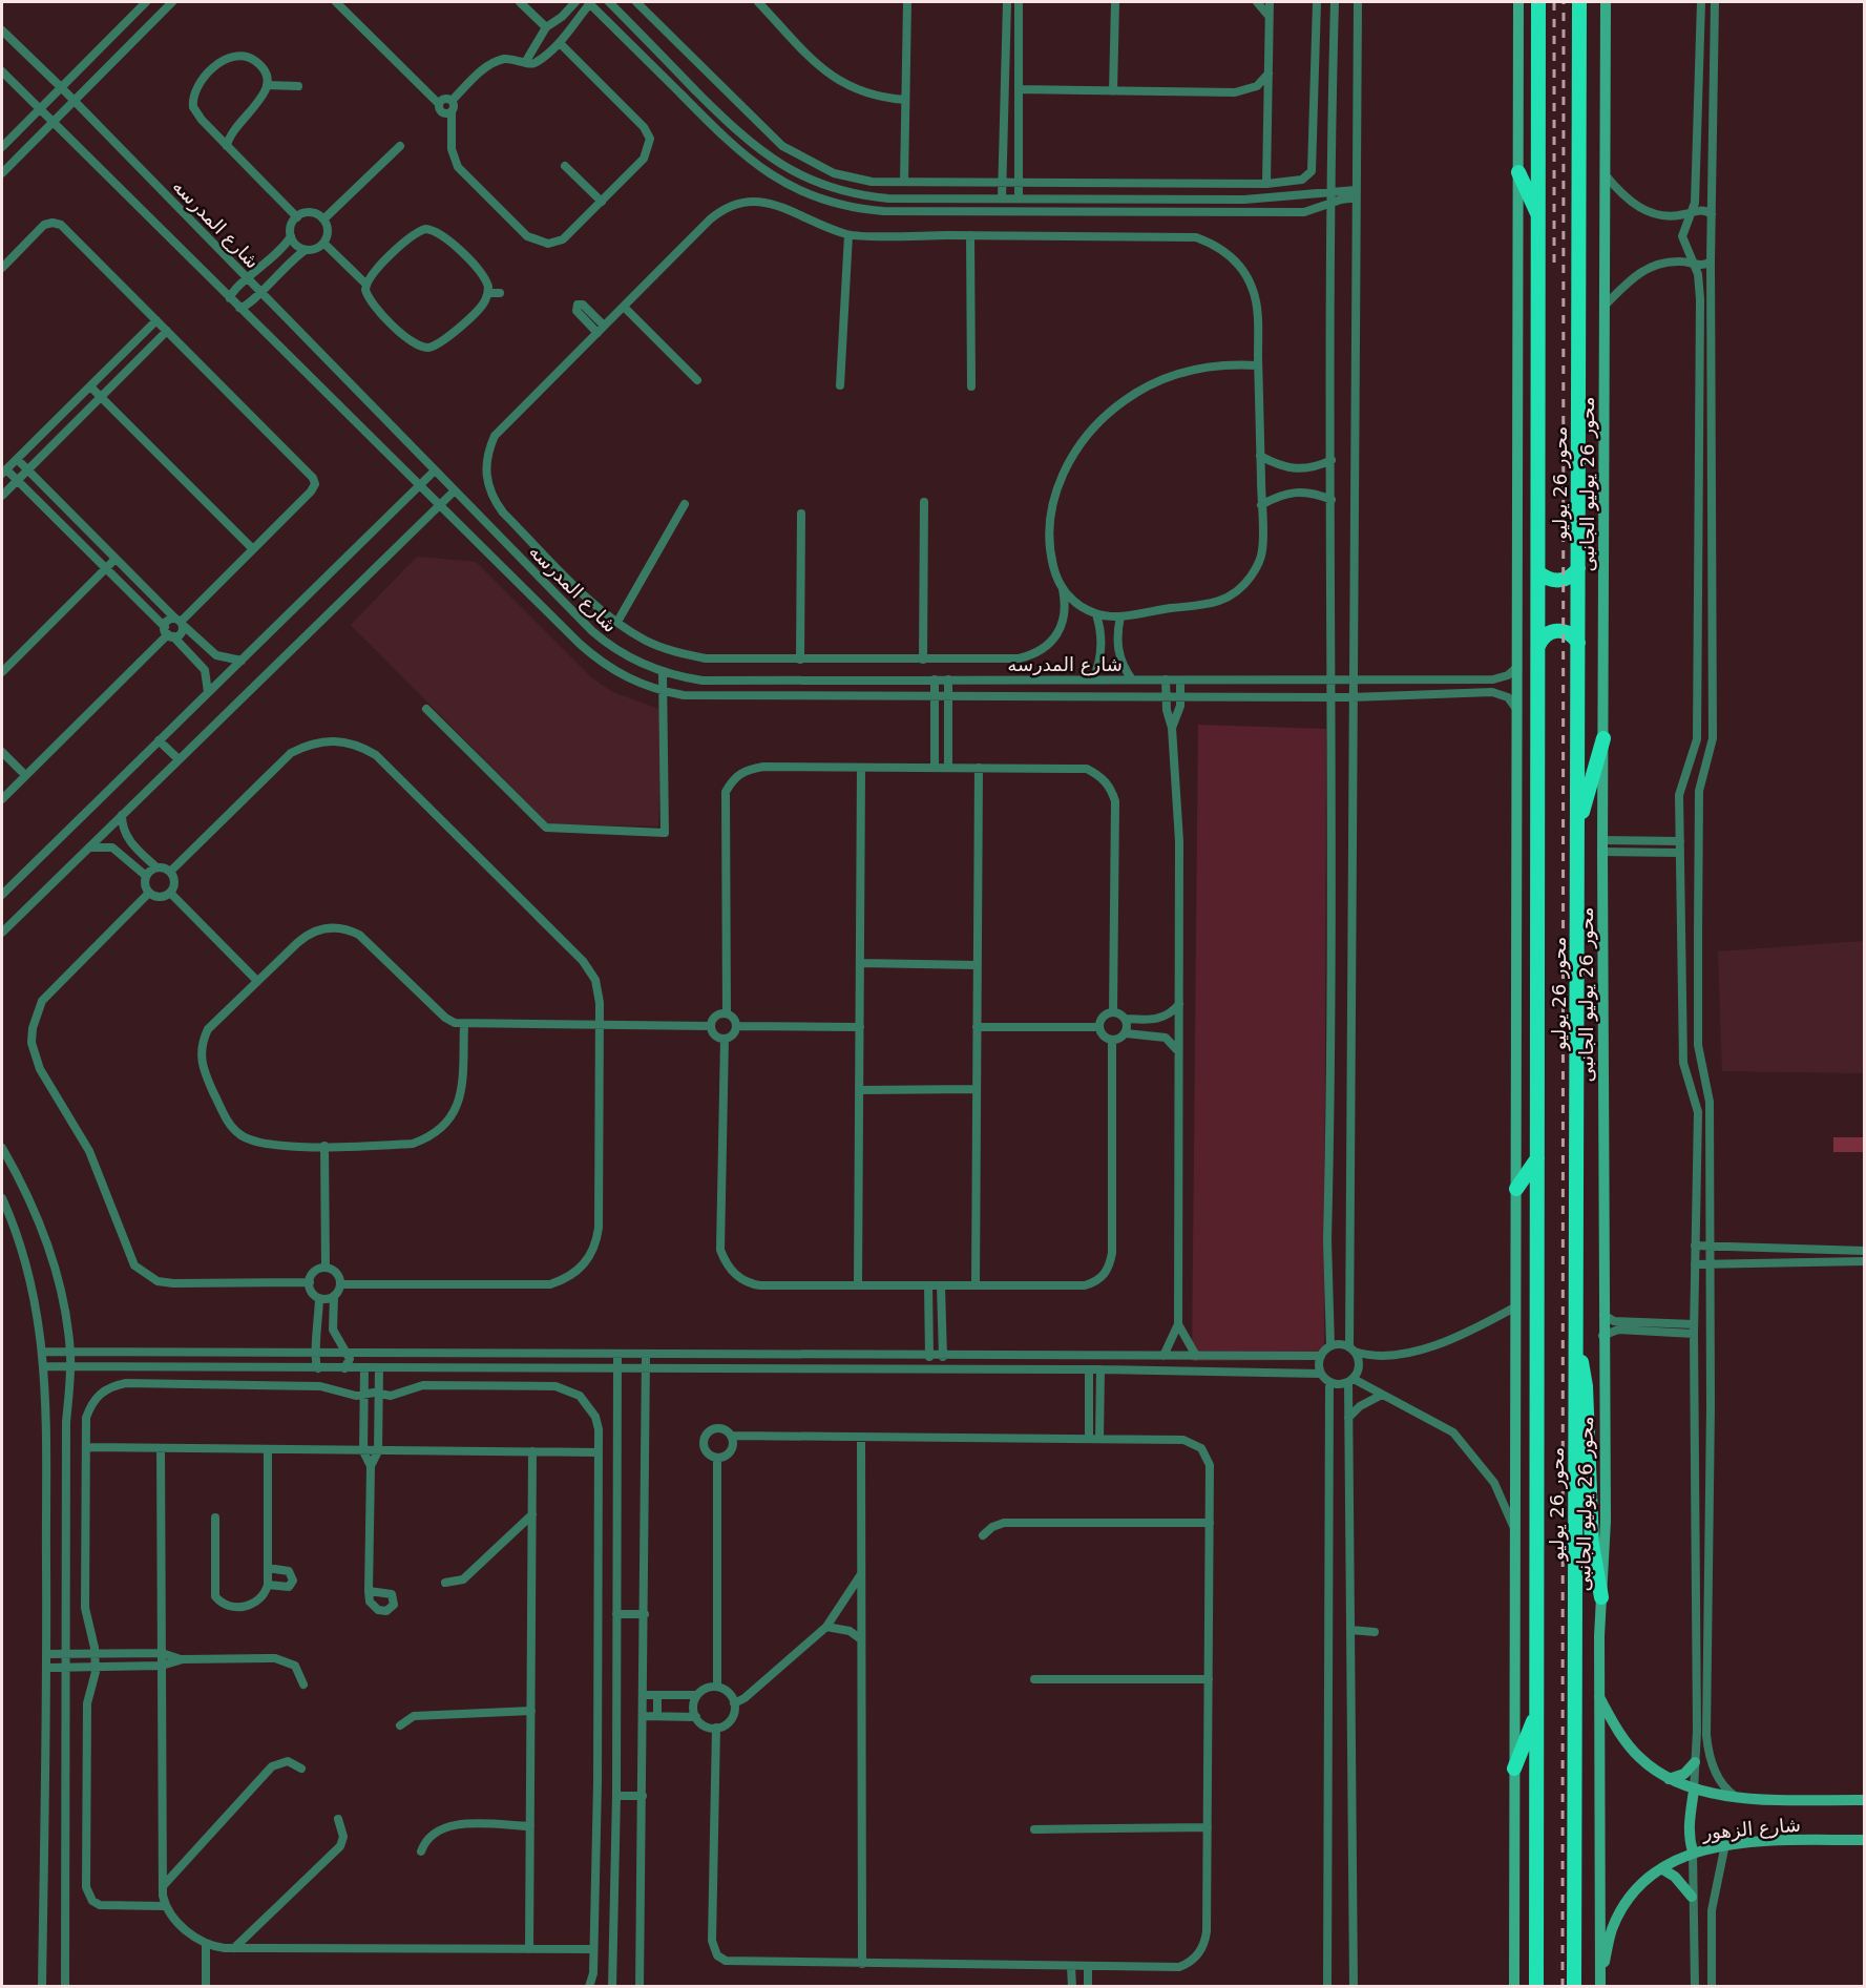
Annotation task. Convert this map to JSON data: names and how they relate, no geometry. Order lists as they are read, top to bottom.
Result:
{
  "streets": {
    "highway": ["محور 26 يوليو"],
    "main road": ["محور 26 يوليو الجانبى", "شارع الزهور"],
    "street": ["شارع المدرسه"]
  },
  "crossings": [
    ["محور 26 يوليو الجانبى", "شارع الزهور"]
  ]
}
